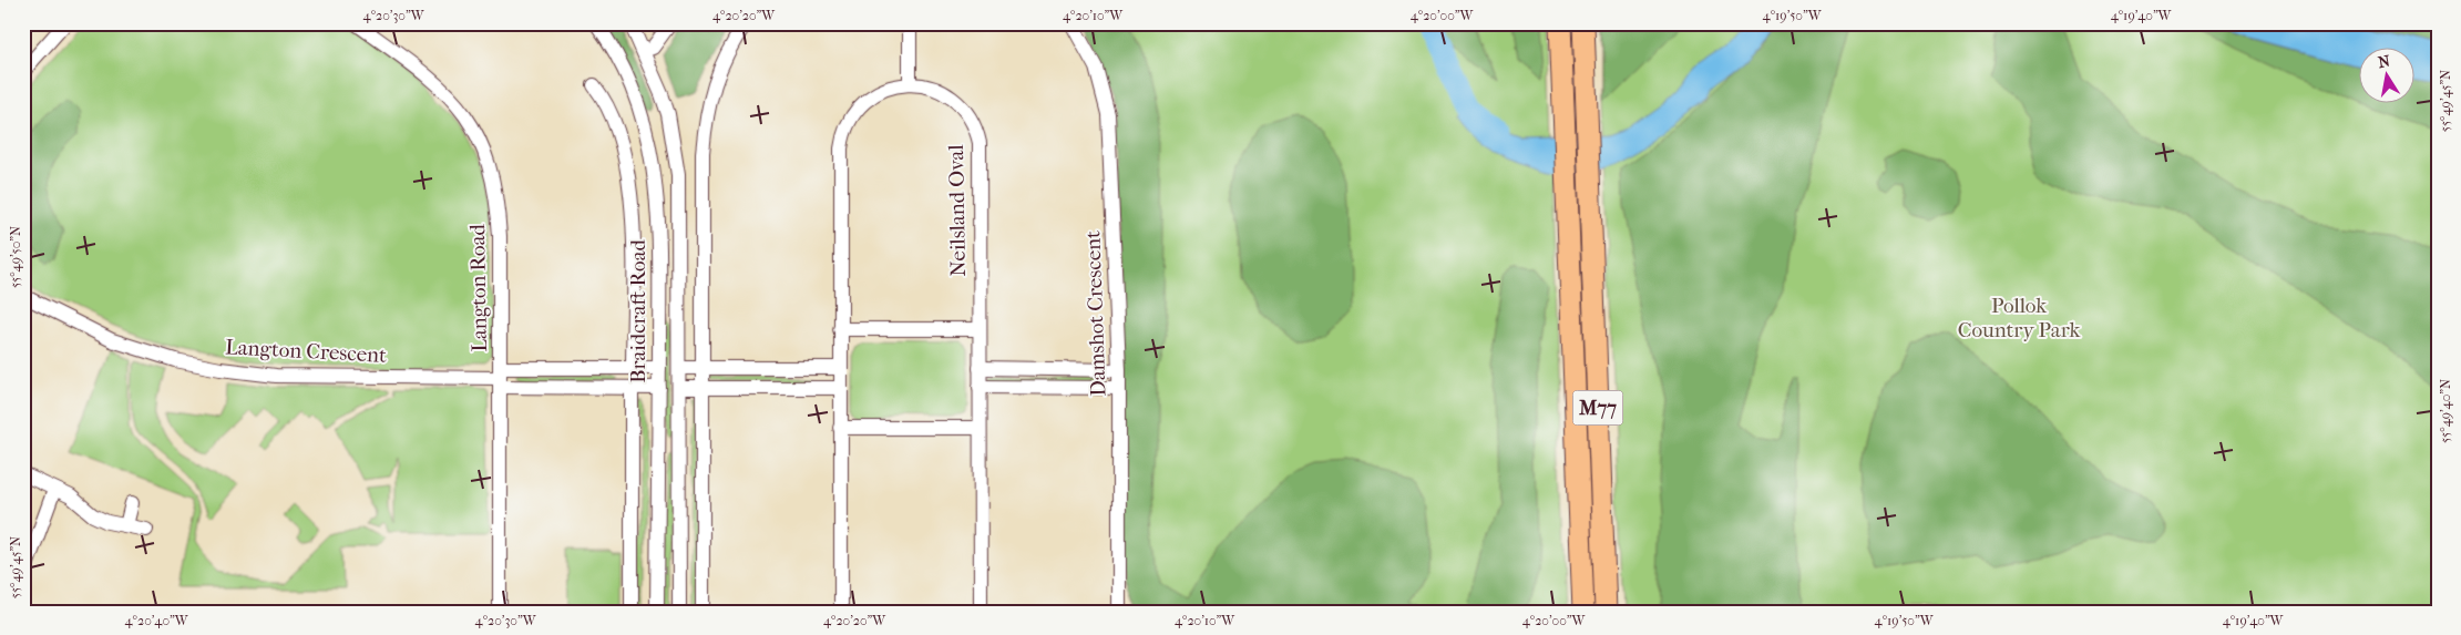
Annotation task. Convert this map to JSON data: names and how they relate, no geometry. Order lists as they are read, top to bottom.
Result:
{
  "streets": {
    "highway": ["M77"],
    "street": [
      "Neilsland Oval",
      "Langton Road",
      "Braidcraft Road",
      "Damshot Crescent",
      "Langton Crescent"
    ]
  },
  "crossings": [
    ["Langton Road", "Langton Crescent"]
  ],
  "parks": ["Pollok Country Park"],
  "north": "top",
  "coordinates": [
    "4°20'30\"W",
    "4°20'20\"W",
    "4°20'10\"W",
    "4°20'00\"W",
    "4°19'50\"W",
    "4°19'40\"W",
    "55°49'45\"N",
    "55°49'50\"N",
    "55°49'40\"N",
    "4°20'40\"W"
  ]
}
